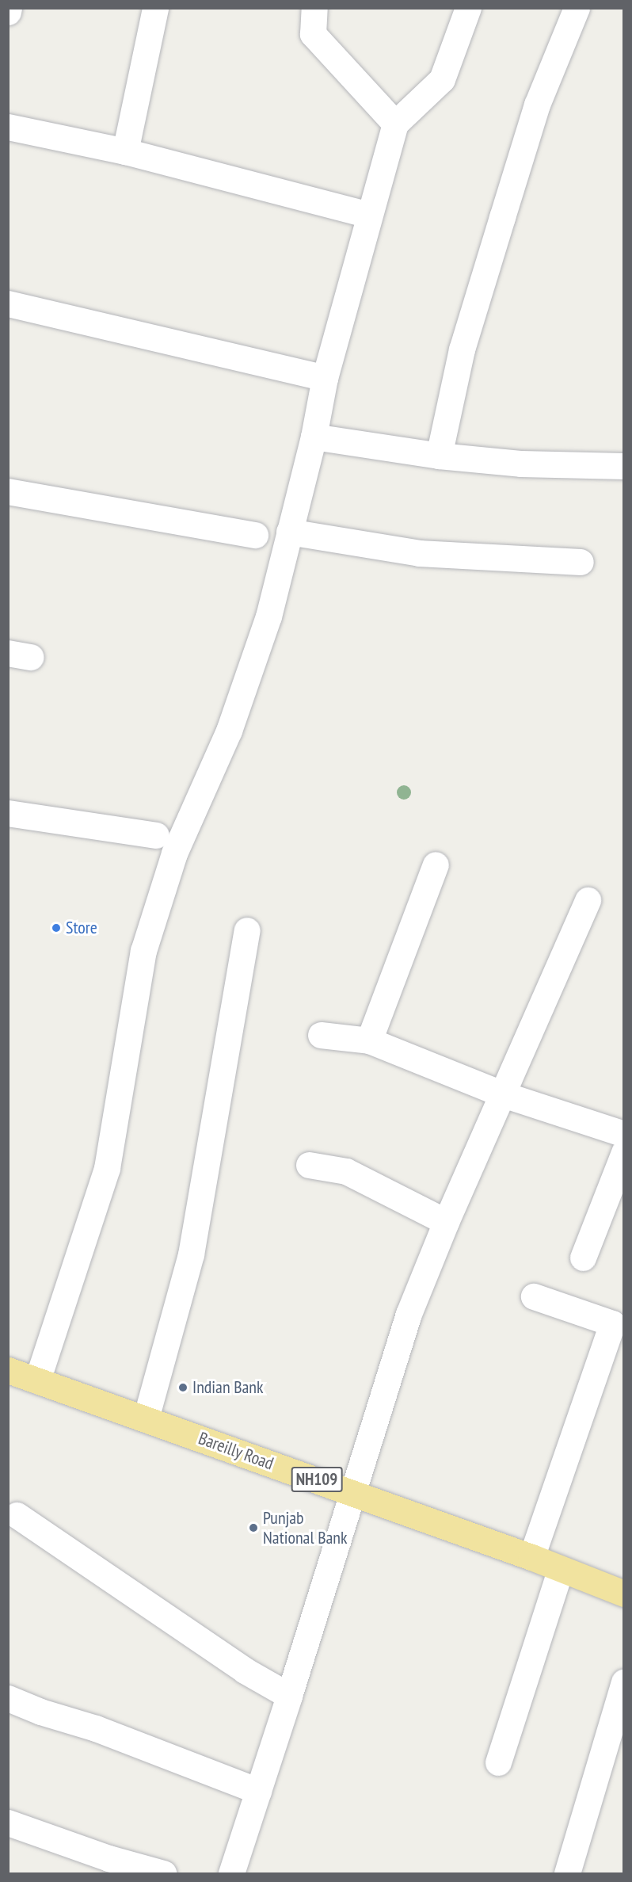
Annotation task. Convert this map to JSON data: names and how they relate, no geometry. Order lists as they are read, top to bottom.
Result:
{
  "streets": {
    "highway": ["Bareilly Road", "NH109"]
  },
  "places": ["Store", "Indian Bank", "Punjab National Bank"]
}
